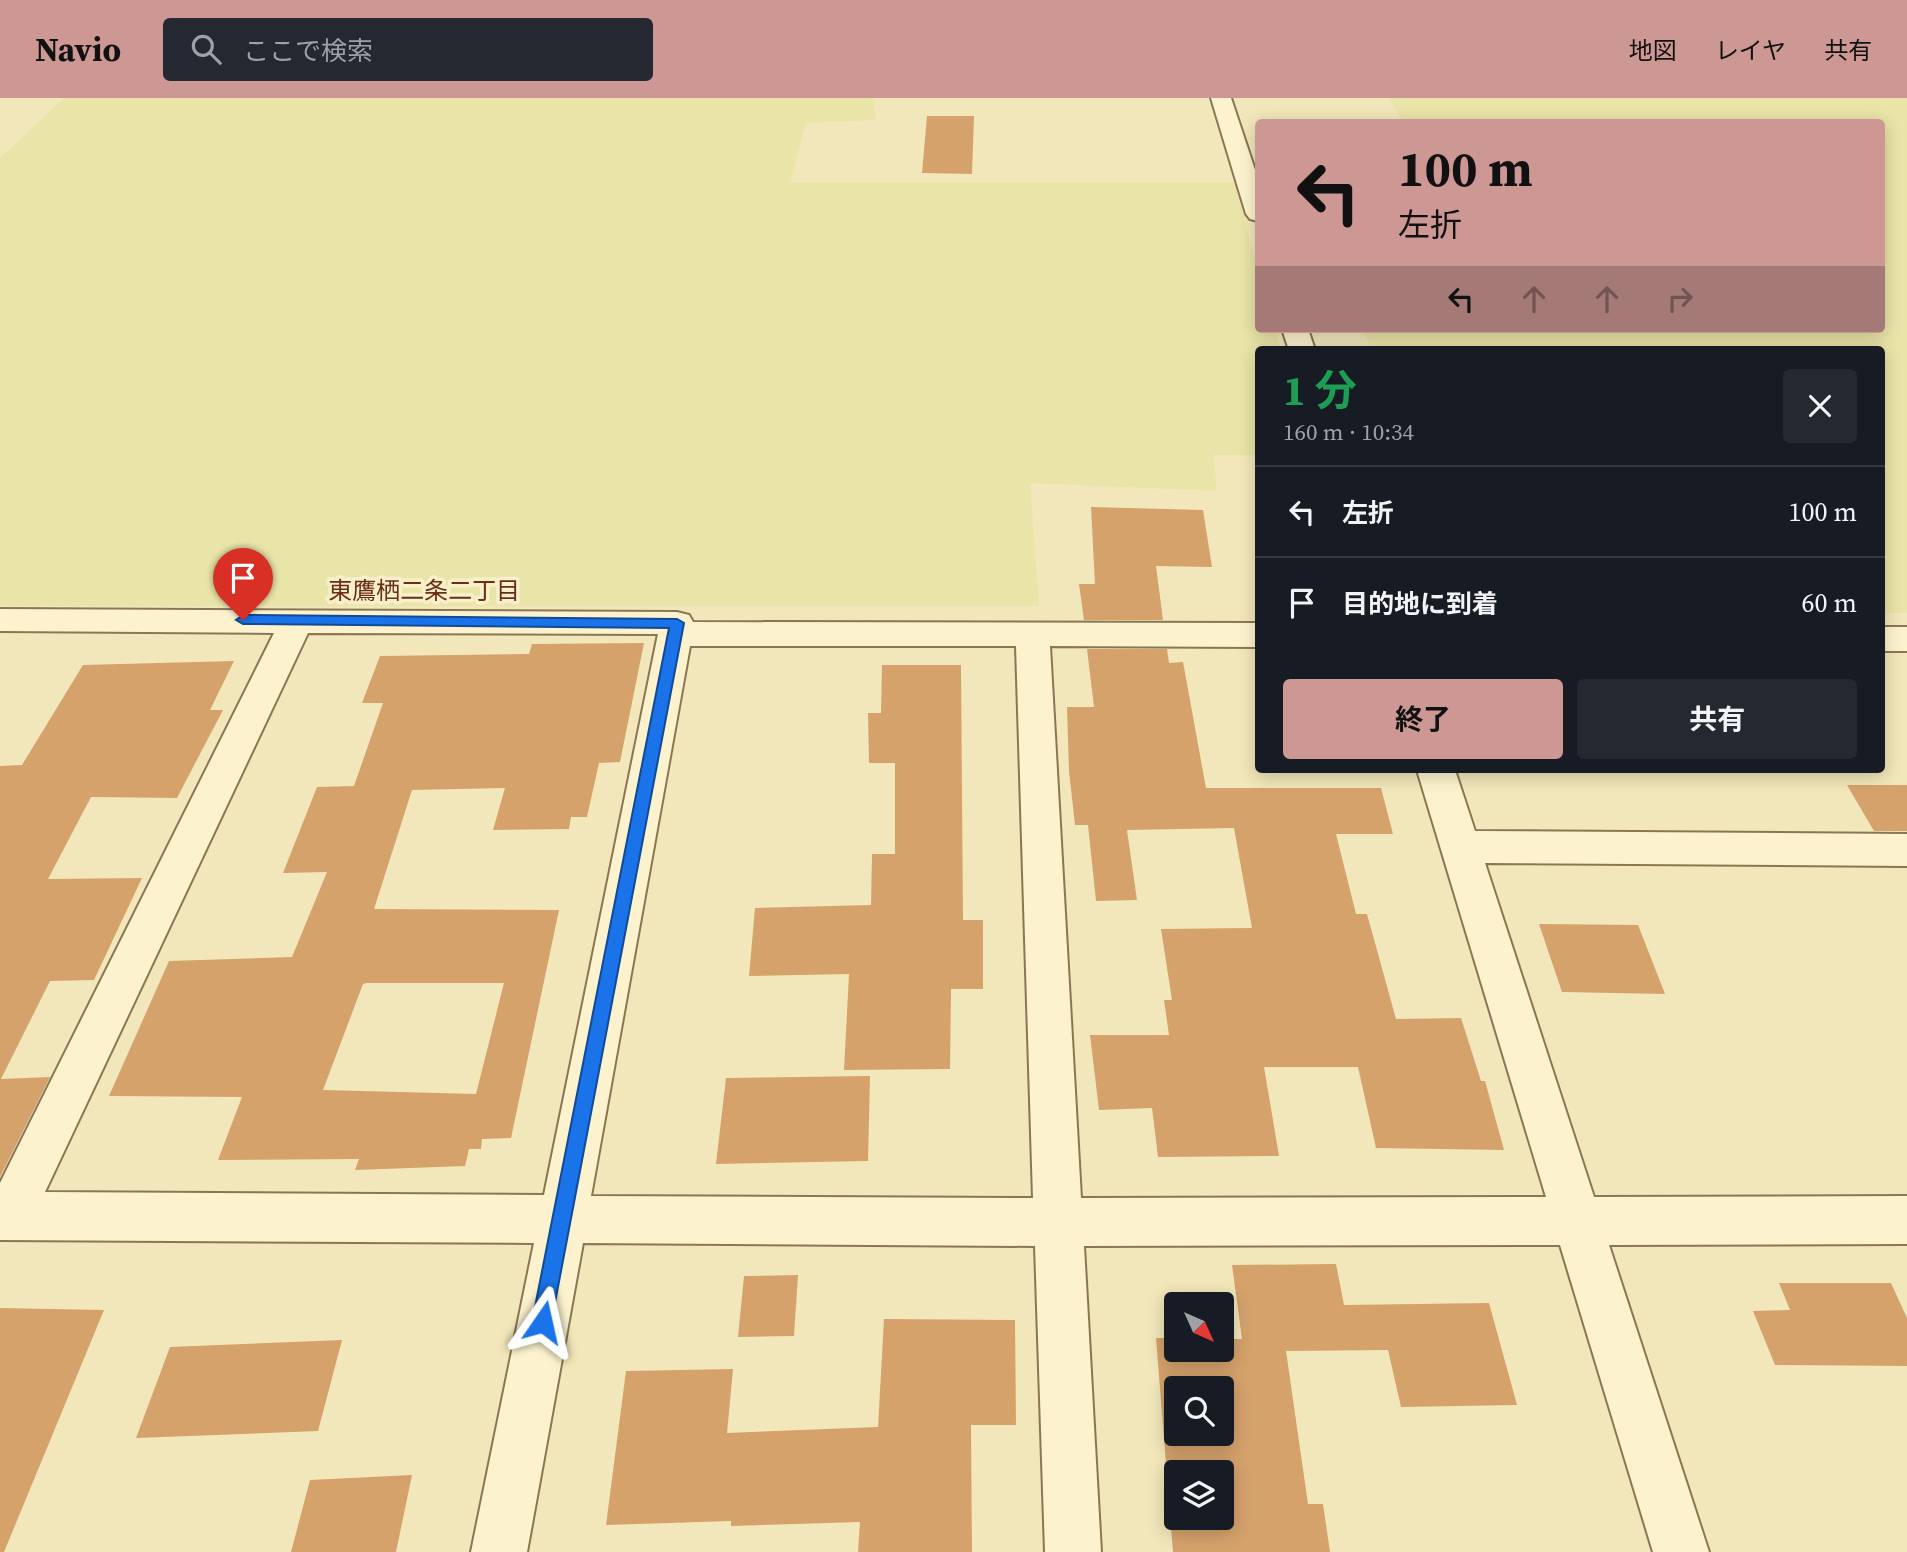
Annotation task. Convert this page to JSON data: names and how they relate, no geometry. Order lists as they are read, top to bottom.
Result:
{
  "districts": ["東鷹栖二条二丁目"],
  "north": "bottom right",
  "page": {
    "header": "Navio",
    "search": "ここで検索",
    "nav": ["地図", "レイヤ", "共有"],
    "turn": ["100 m", "左折"],
    "heading": ["1 分", "160 m · 10:34"],
    "list": [
      {
        "name": "左折",
        "value": "100 m"
      },
      {
        "name": "目的地に到着",
        "value": "60 m"
      }
    ],
    "buttons": ["終了", "共有"]
  }
}
